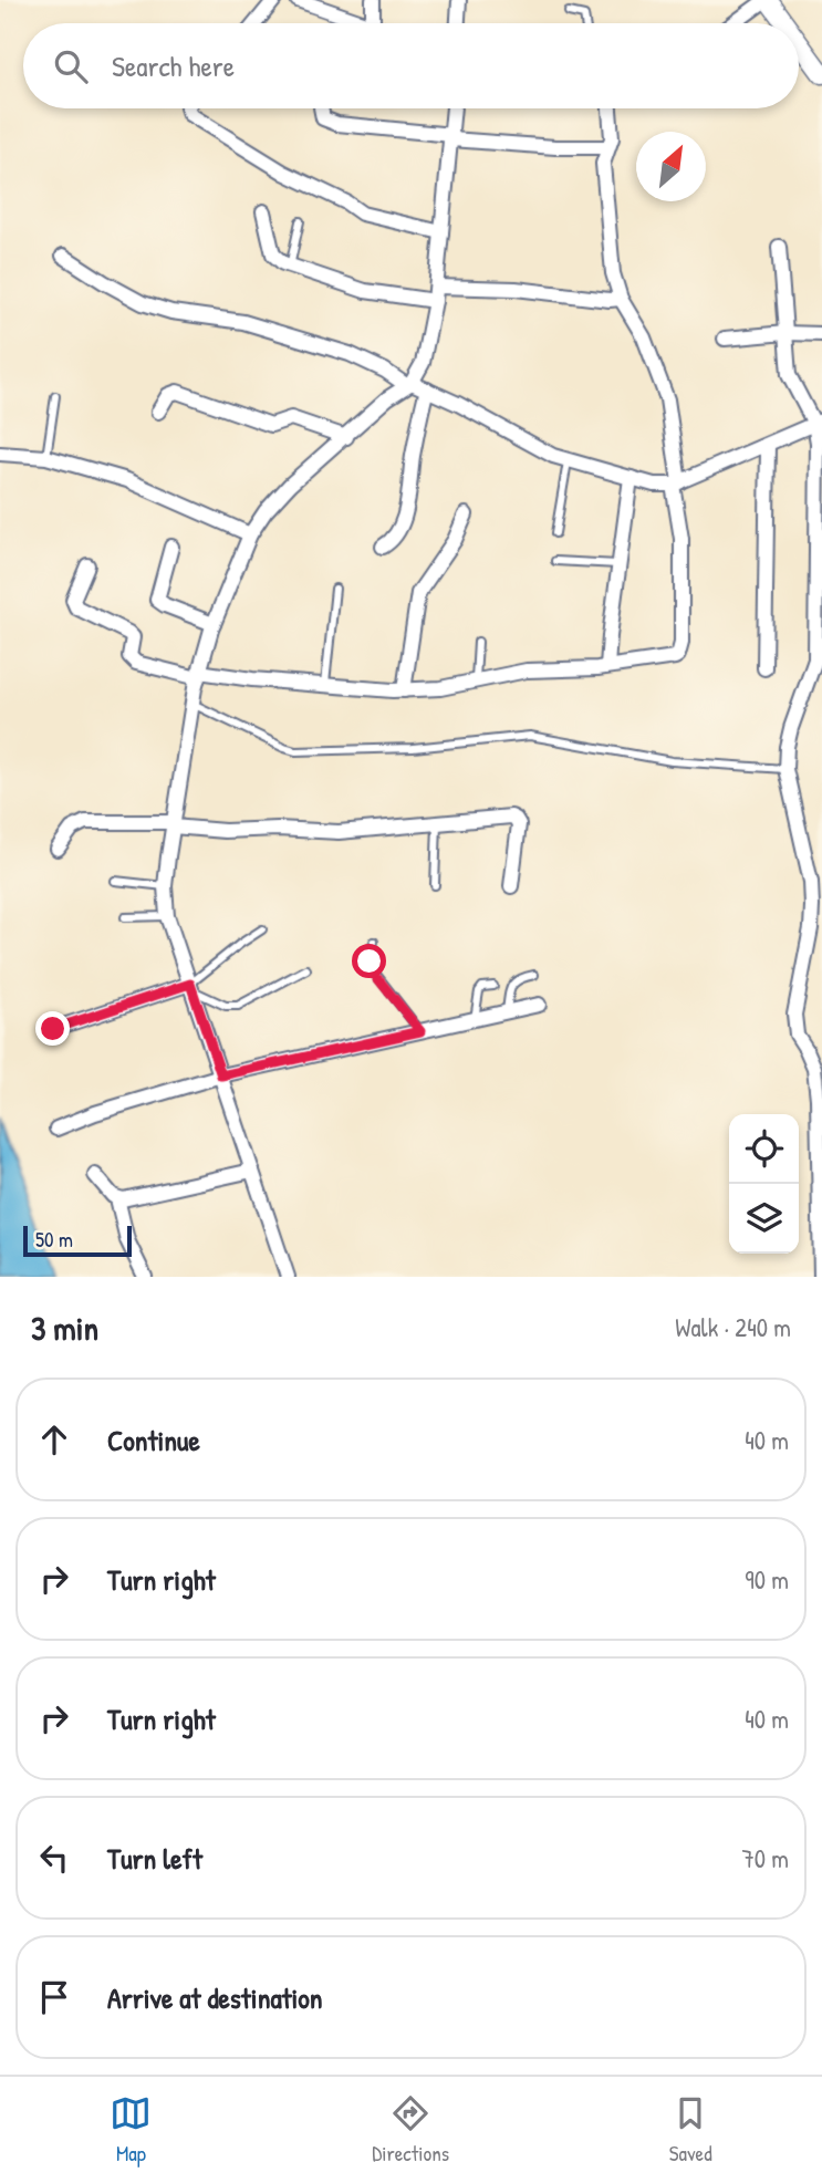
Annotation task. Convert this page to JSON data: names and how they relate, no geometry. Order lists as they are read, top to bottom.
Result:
{
  "scale_bar": "50 m",
  "north": "top right",
  "page": {
    "search": "Search here",
    "scale": "50 m",
    "heading": ["3 min", "Walk · 240 m"],
    "list": [
      ["Continue", "40 m"],
      ["Turn right", "90 m"],
      ["Turn right", "40 m"],
      ["Turn left", "70 m"],
      "Arrive at destination"
    ],
    "nav": ["Map", "Directions", "Saved"]
  }
}
